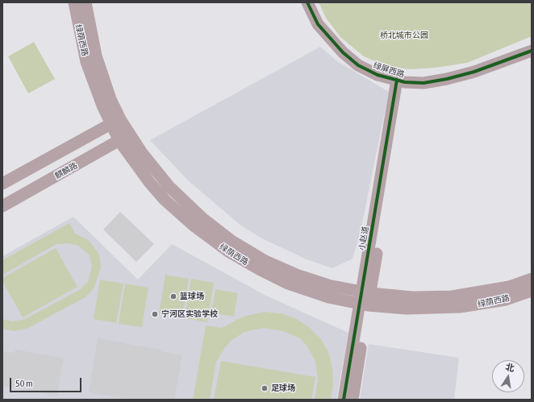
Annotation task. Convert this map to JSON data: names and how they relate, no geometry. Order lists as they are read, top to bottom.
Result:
{
  "streets": {
    "main road": [
      "绿荫西路",
      "绿屏西路",
      "麒麟路",
      "小赵道"
    ]
  },
  "crossings": [
    ["绿荫西路", "麒麟路"],
    ["绿荫西路", "小赵道"],
    ["绿屏西路", "小赵道"]
  ],
  "parks": ["桥北城市公园"],
  "places": ["篮球场", "宁河区实验学校", "足球场"],
  "scale_bar": "50 m",
  "north": "top"
}
